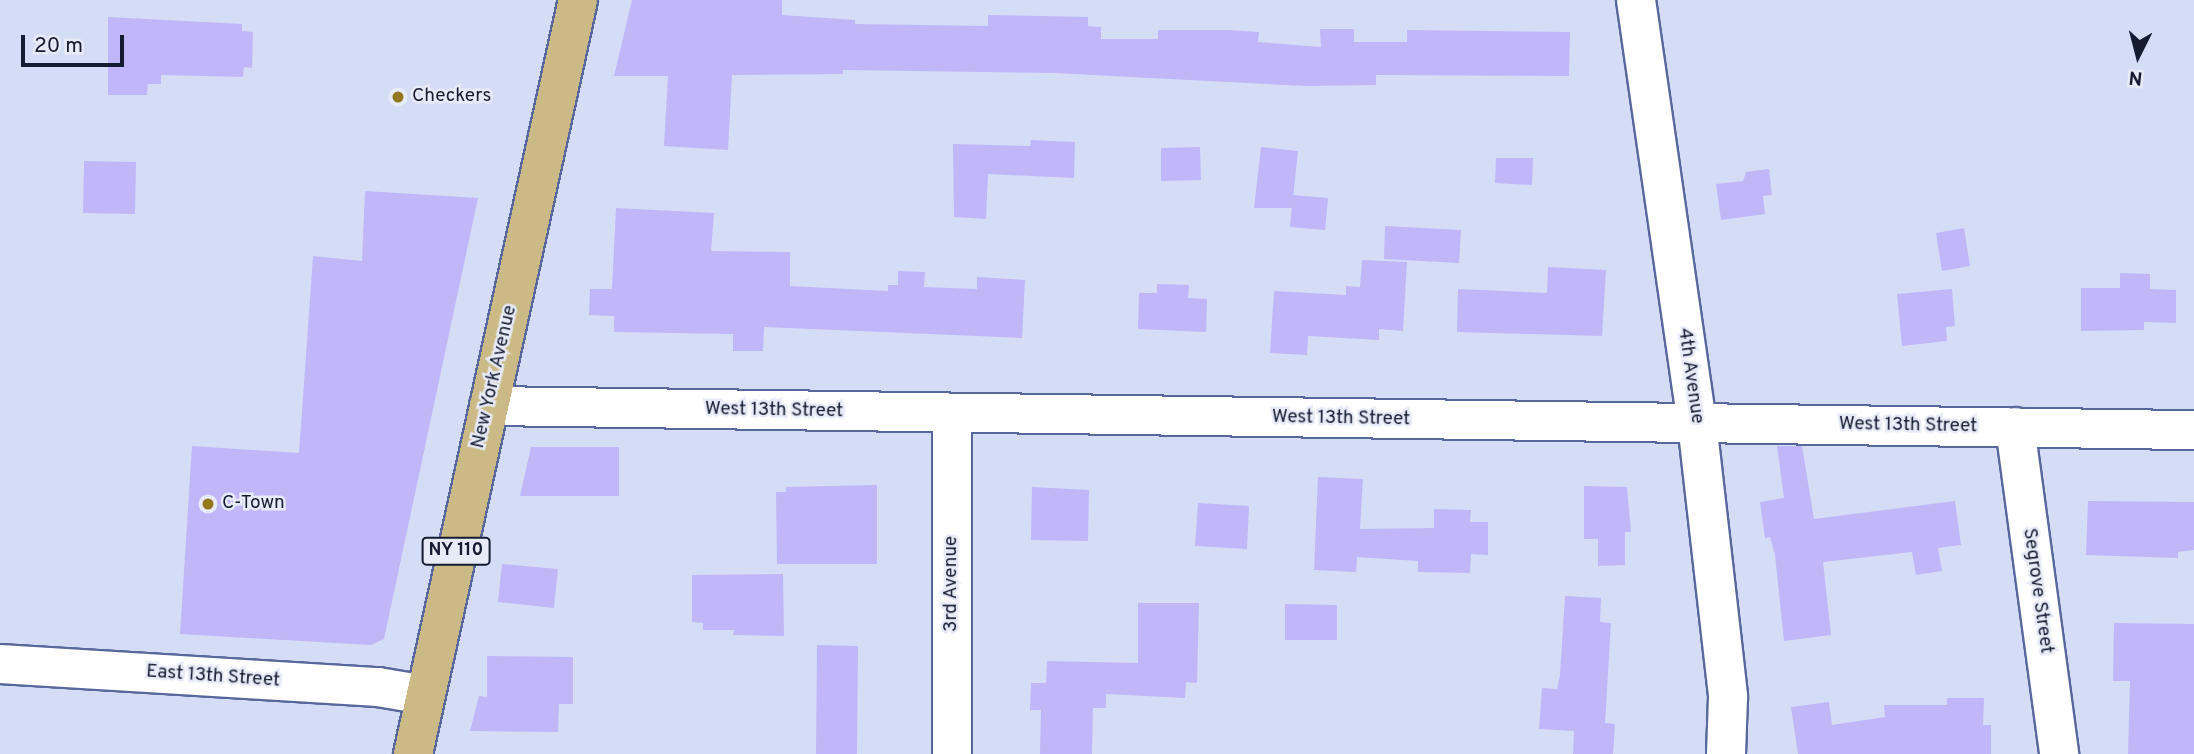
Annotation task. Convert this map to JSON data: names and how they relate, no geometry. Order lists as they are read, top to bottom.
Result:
{
  "streets": {
    "main road": ["New York Avenue", "NY 110"],
    "street": [
      "4th Avenue",
      "West 13th Street",
      "3rd Avenue",
      "Segrove Street",
      "East 13th Street"
    ]
  },
  "crossings": [
    ["4th Avenue", "West 13th Street"],
    ["New York Avenue", "West 13th Street"],
    ["New York Avenue", "East 13th Street"],
    ["West 13th Street", "3rd Avenue"],
    ["West 13th Street", "Segrove Street"]
  ],
  "places": ["Checkers", "C-Town"],
  "scale_bar": "20 m",
  "north": "bottom"
}
